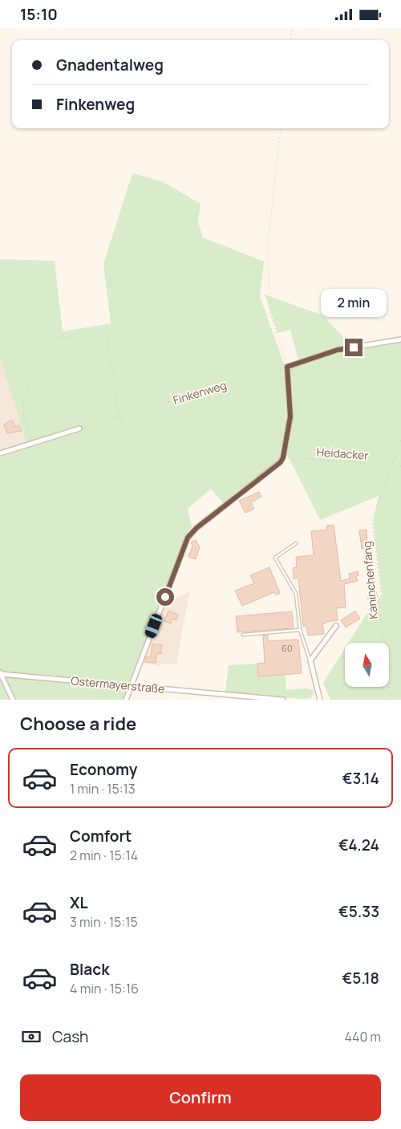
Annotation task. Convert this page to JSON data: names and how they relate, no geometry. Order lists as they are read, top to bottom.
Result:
{
  "streets": {
    "street": ["Ostermayerstraße"],
    "path": ["Finkenweg", "Heidacker", "Kaninchenfang"]
  },
  "crossings": [
    ["Heidacker", "Kaninchenfang"]
  ],
  "house_numbers": ["60"],
  "north": "top",
  "page": {
    "status": "15:10",
    "banner": ["Gnadentalweg", "Finkenweg"],
    "bubble": "2 min",
    "heading": "Choose a ride",
    "list": [
      {
        "name": "Economy",
        "note": "1 min · 15:13",
        "value": "€3.14"
      },
      {
        "name": "Comfort",
        "note": "2 min · 15:14",
        "value": "€4.24"
      },
      {
        "name": "XL",
        "note": "3 min · 15:15",
        "value": "€5.33"
      },
      {
        "name": "Black",
        "note": "4 min · 15:16",
        "value": "€5.18"
      }
    ],
    "pay": ["Cash", "440 m"],
    "buttons": "Confirm"
  }
}
